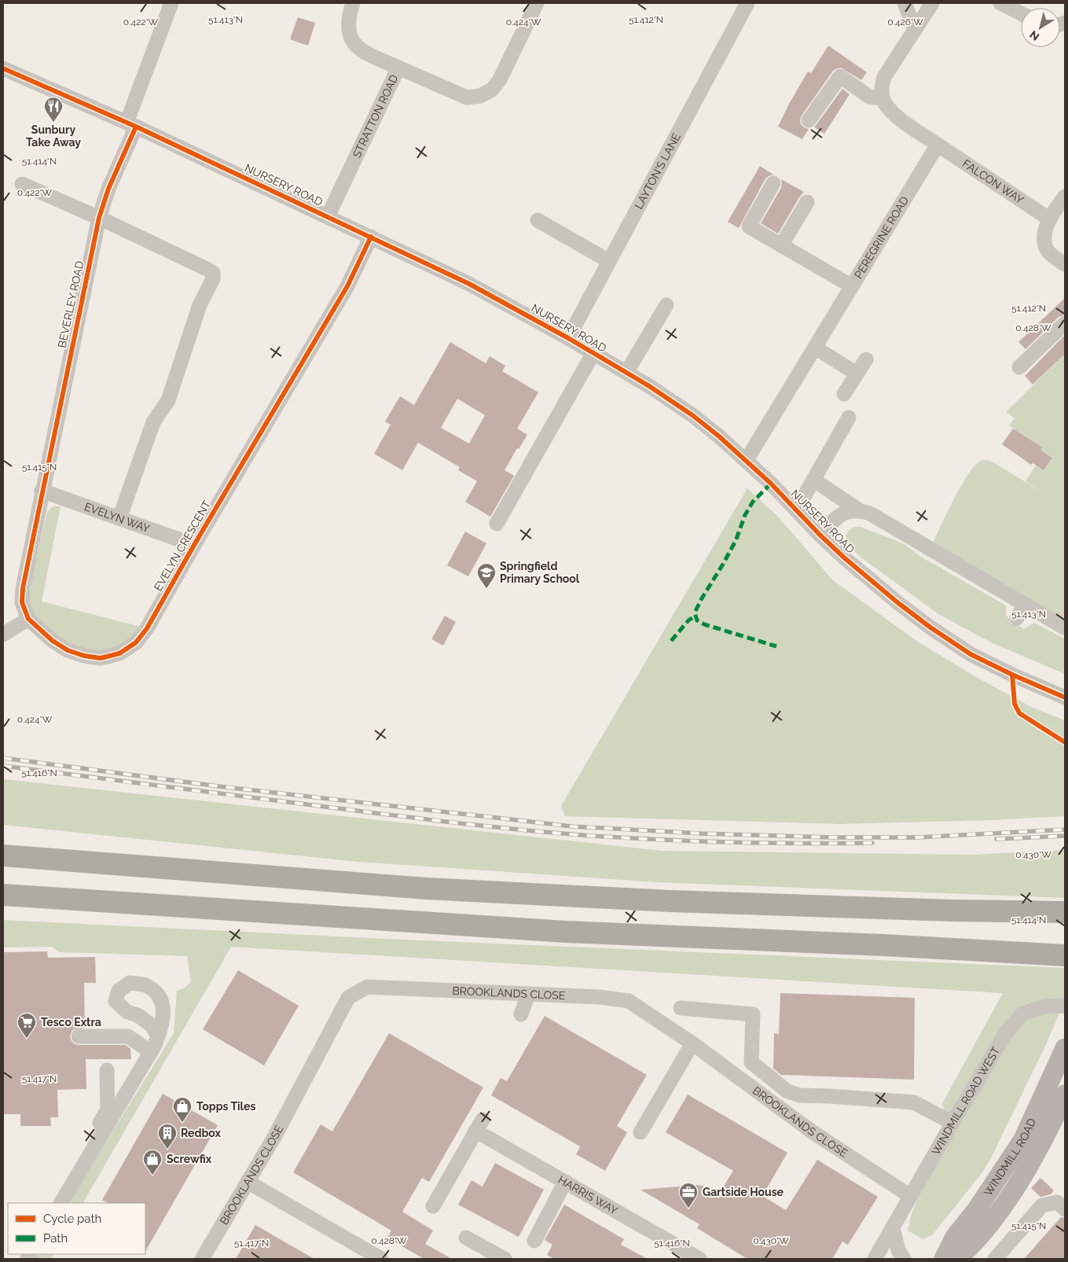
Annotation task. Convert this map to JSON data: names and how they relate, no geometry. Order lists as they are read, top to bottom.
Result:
{
  "streets": {
    "main road": ["WINDMILL ROAD"],
    "street": [
      "STRATTON ROAD",
      "LAYTON'S LANE",
      "FALCON WAY",
      "NURSERY ROAD",
      "PEREGRINE ROAD",
      "BEVERLEY ROAD",
      "EVELYN WAY",
      "EVELYN CRESCENT",
      "BROOKLANDS CLOSE",
      "WINDMILL ROAD WEST",
      "HARRIS WAY"
    ]
  },
  "crossings": [
    ["STRATTON ROAD", "NURSERY ROAD"],
    ["LAYTON'S LANE", "NURSERY ROAD"],
    ["FALCON WAY", "PEREGRINE ROAD"],
    ["NURSERY ROAD", "PEREGRINE ROAD"],
    ["NURSERY ROAD", "BEVERLEY ROAD"],
    ["NURSERY ROAD", "EVELYN CRESCENT"],
    ["BEVERLEY ROAD", "EVELYN WAY"],
    ["BEVERLEY ROAD", "EVELYN CRESCENT"],
    ["EVELYN WAY", "EVELYN CRESCENT"],
    ["BROOKLANDS CLOSE", "WINDMILL ROAD WEST"]
  ],
  "places": {
    "restaurant": ["Sunbury Take Away"],
    "school or university": ["Springfield Primary School"],
    "supermarket": ["Tesco Extra"],
    "shop": ["Topps Tiles", "Screwfix"],
    "building": ["Redbox"],
    "office": ["Gartside House"]
  },
  "legend": ["Cycle path", "Path"],
  "north": "bottom left",
  "coordinates": [
    "51.413°N",
    "51.412°N",
    "0.426°W",
    "0.422°W",
    "0.424°W",
    "51.414°N",
    "0.428°W",
    "51.415°N",
    "51.416°N",
    "0.430°W",
    "51.417°N"
  ]
}
